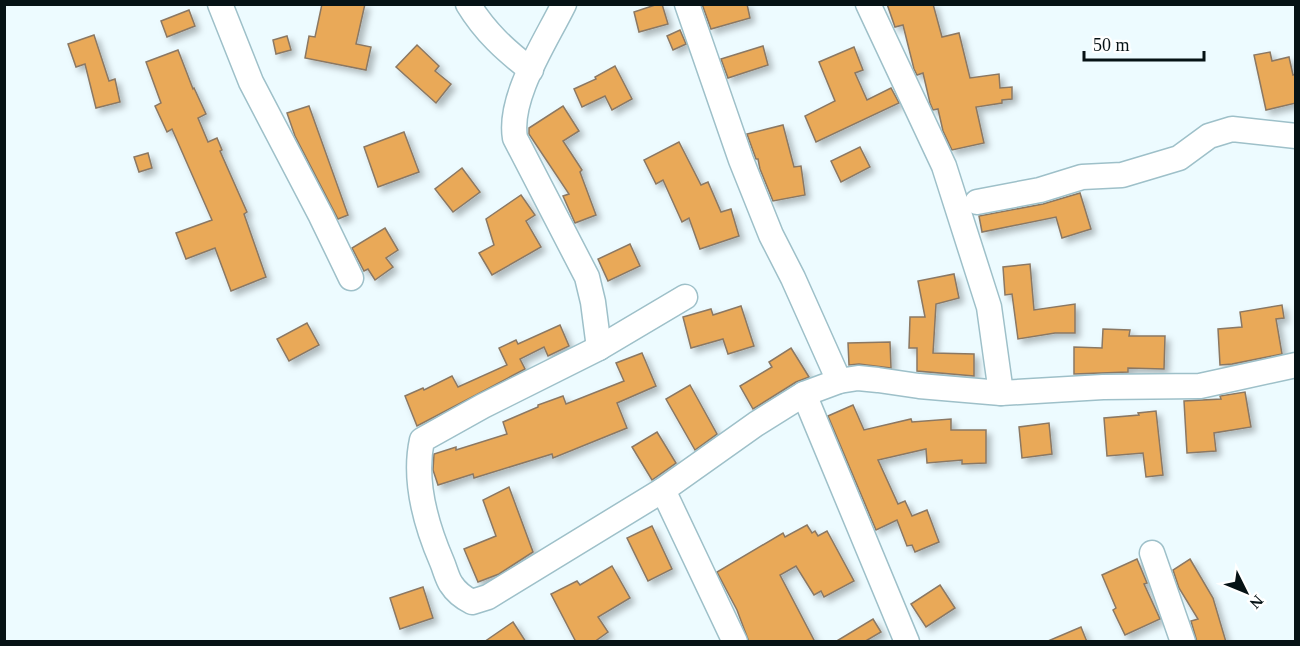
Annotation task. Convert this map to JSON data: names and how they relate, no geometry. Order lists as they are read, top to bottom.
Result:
{
  "scale_bar": "50 m",
  "north": "bottom right"
}
